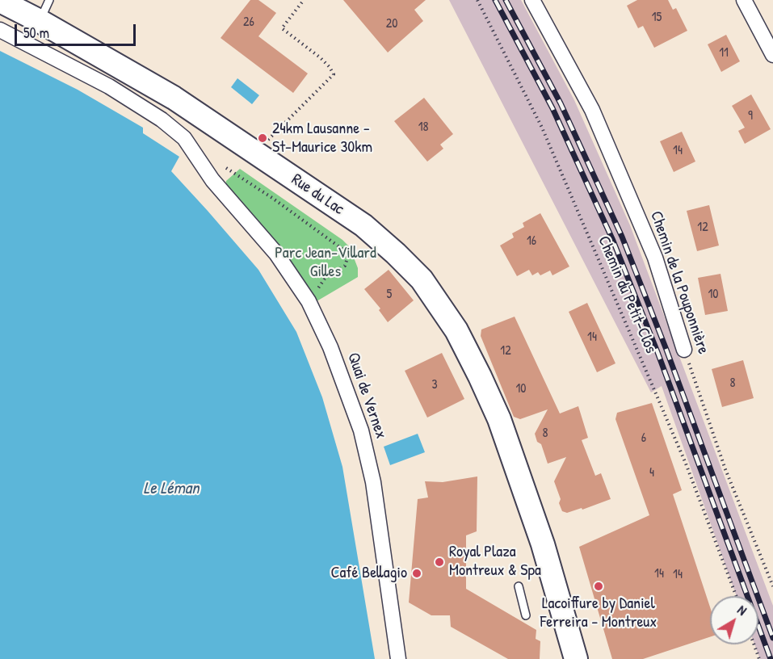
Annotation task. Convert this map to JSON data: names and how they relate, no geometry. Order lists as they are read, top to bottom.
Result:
{
  "streets": {
    "main road": ["Rue du Lac"],
    "street": ["Chemin de la Pouponnière", "Quai de Vernex"],
    "path": ["Chemin du Petit-Clos"]
  },
  "water": ["Le Léman"],
  "parks": ["Parc Jean-Villard Gilles"],
  "places": [
    "24km Lausanne - St-Maurice 30km",
    "Royal Plaza Montreux & Spa",
    "Café Bellagio",
    "Lacoiffure by Daniel Ferreira - Montreux"
  ],
  "house_numbers": [
    "15",
    "26",
    "20",
    "11",
    "9",
    "18",
    "14",
    "12",
    "16",
    "5",
    "10",
    "14",
    "12",
    "8",
    "3",
    "10",
    "8",
    "6",
    "4",
    "14",
    "14"
  ],
  "scale_bar": "50 m",
  "north": "top right"
}
